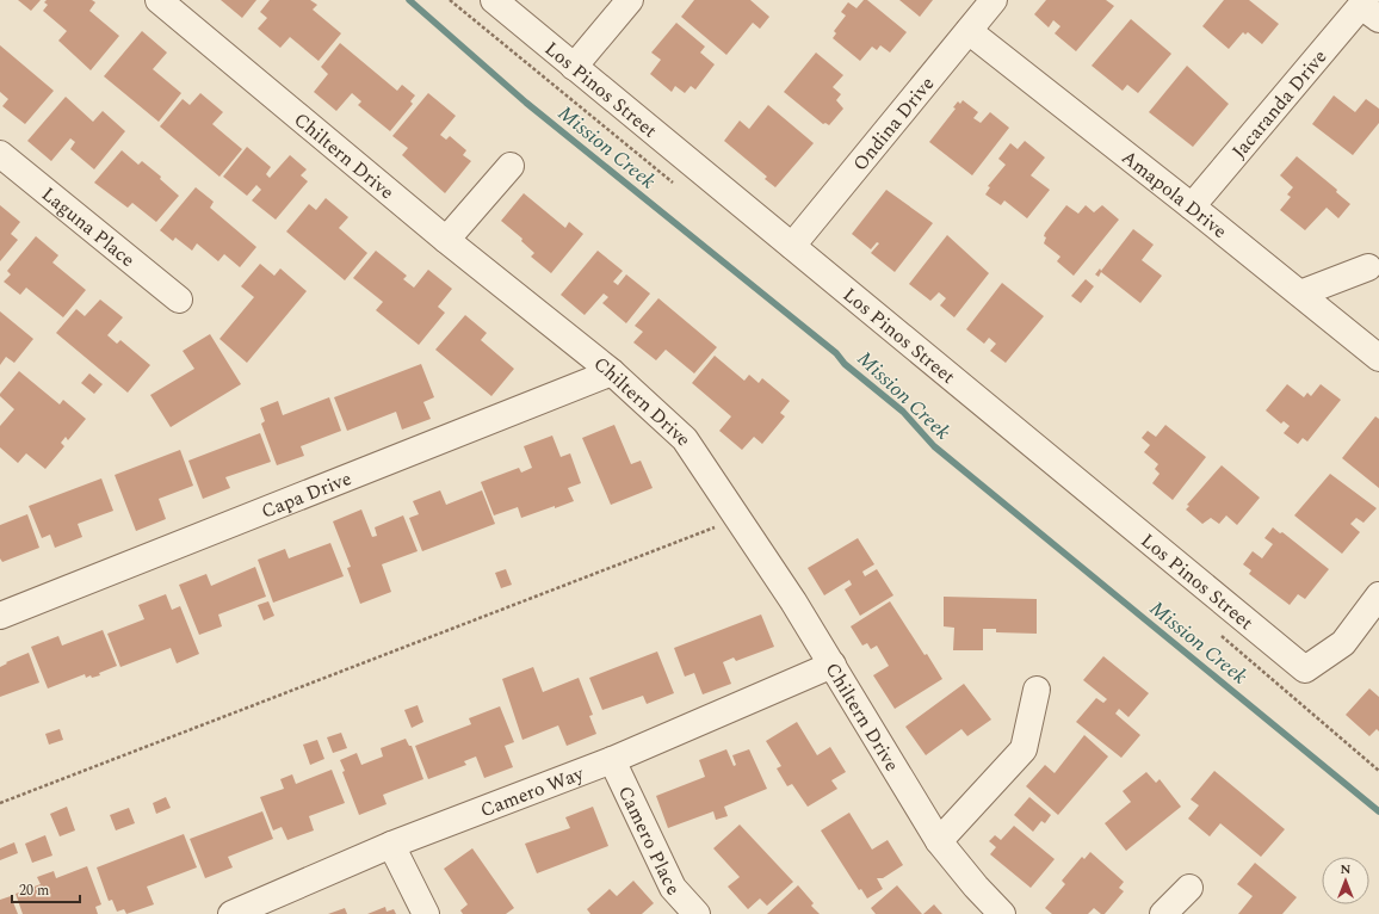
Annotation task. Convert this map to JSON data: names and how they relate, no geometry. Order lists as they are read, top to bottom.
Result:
{
  "streets": {
    "street": [
      "Los Pinos Street",
      "Jacaranda Drive",
      "Ondina Drive",
      "Chiltern Drive",
      "Amapola Drive",
      "Laguna Place",
      "Capa Drive",
      "Camero Way",
      "Camero Place"
    ]
  },
  "crossings": [
    ["Los Pinos Street", "Ondina Drive"],
    ["Jacaranda Drive", "Amapola Drive"],
    ["Ondina Drive", "Amapola Drive"],
    ["Chiltern Drive", "Capa Drive"],
    ["Chiltern Drive", "Camero Way"],
    ["Camero Way", "Camero Place"]
  ],
  "water": ["Mission Creek"],
  "scale_bar": "20 m",
  "north": "top"
}
